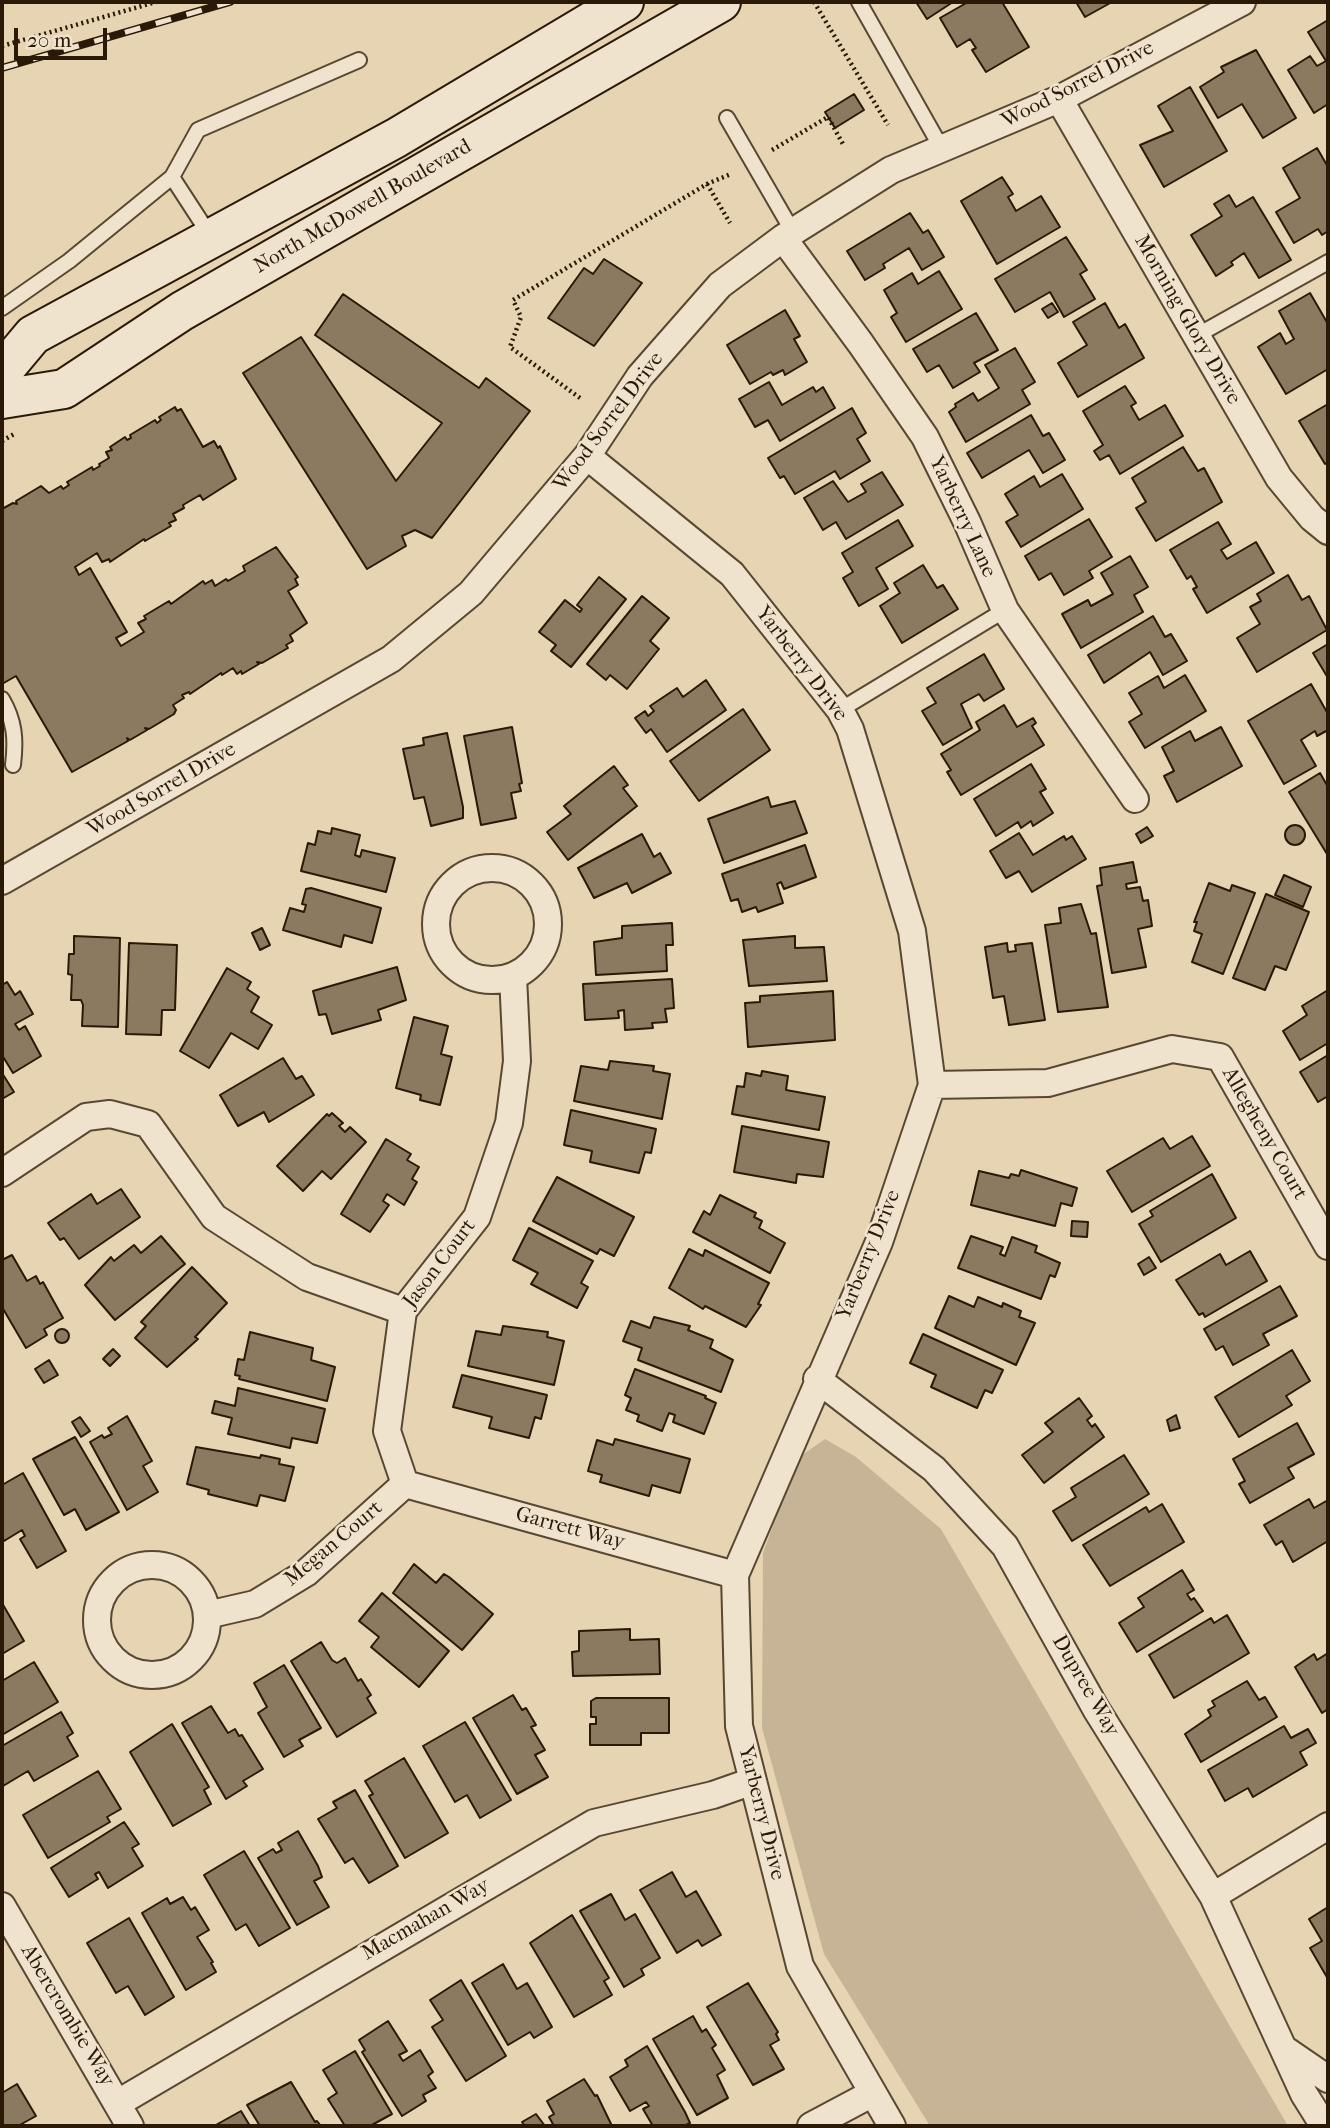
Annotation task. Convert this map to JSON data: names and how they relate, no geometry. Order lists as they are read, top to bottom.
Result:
{
  "streets": {
    "main road": ["North McDowell Boulevard"],
    "street": [
      "Wood Sorrel Drive",
      "Morning Glory Drive",
      "Yarberry Lane",
      "Yarberry Drive",
      "Allegheny Court",
      "Jason Court",
      "Garrett Way",
      "Megan Court",
      "Dupree Way",
      "Macmahan Way",
      "Abercrombie Way"
    ]
  },
  "crossings": [
    ["Wood Sorrel Drive", "Morning Glory Drive"],
    ["Wood Sorrel Drive", "Yarberry Lane"],
    ["Wood Sorrel Drive", "Yarberry Drive"],
    ["Yarberry Drive", "Allegheny Court"],
    ["Yarberry Drive", "Garrett Way"],
    ["Yarberry Drive", "Dupree Way"],
    ["Yarberry Drive", "Macmahan Way"],
    ["Jason Court", "Garrett Way"],
    ["Jason Court", "Megan Court"],
    ["Garrett Way", "Megan Court"],
    ["Macmahan Way", "Abercrombie Way"]
  ],
  "scale_bar": "20 m"
}
